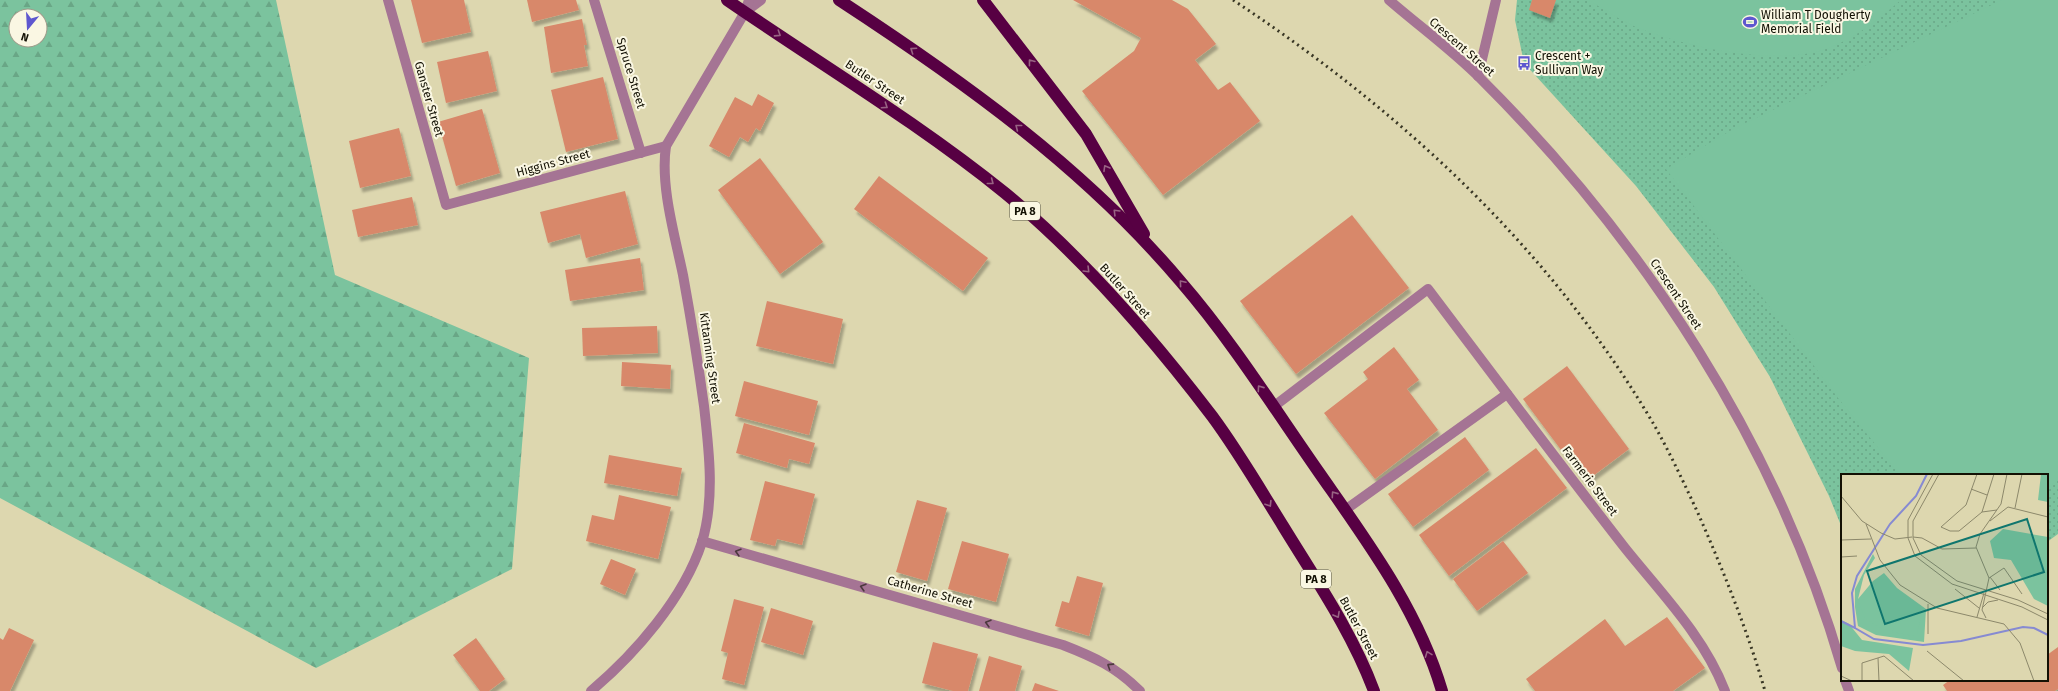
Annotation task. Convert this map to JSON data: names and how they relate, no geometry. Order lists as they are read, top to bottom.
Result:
{
  "streets": {
    "highway": ["Butler Street", "PA 8"],
    "street": [
      "Crescent Street",
      "Spruce Street",
      "Ganster Street",
      "Higgins Street",
      "Kittanning Street",
      "Farmerie Street",
      "Catherine Street"
    ]
  },
  "crossings": [
    ["Spruce Street", "Higgins Street"],
    ["Butler Street", "PA 8"],
    ["Ganster Street", "Higgins Street"],
    ["Higgins Street", "Kittanning Street"],
    ["Kittanning Street", "Catherine Street"]
  ],
  "one_way": ["Catherine Street"],
  "places": {
    "sports": ["William T Dougherty Memorial Field"],
    "bus stop": ["Crescent + Sullivan Way"]
  },
  "north": "bottom"
}
